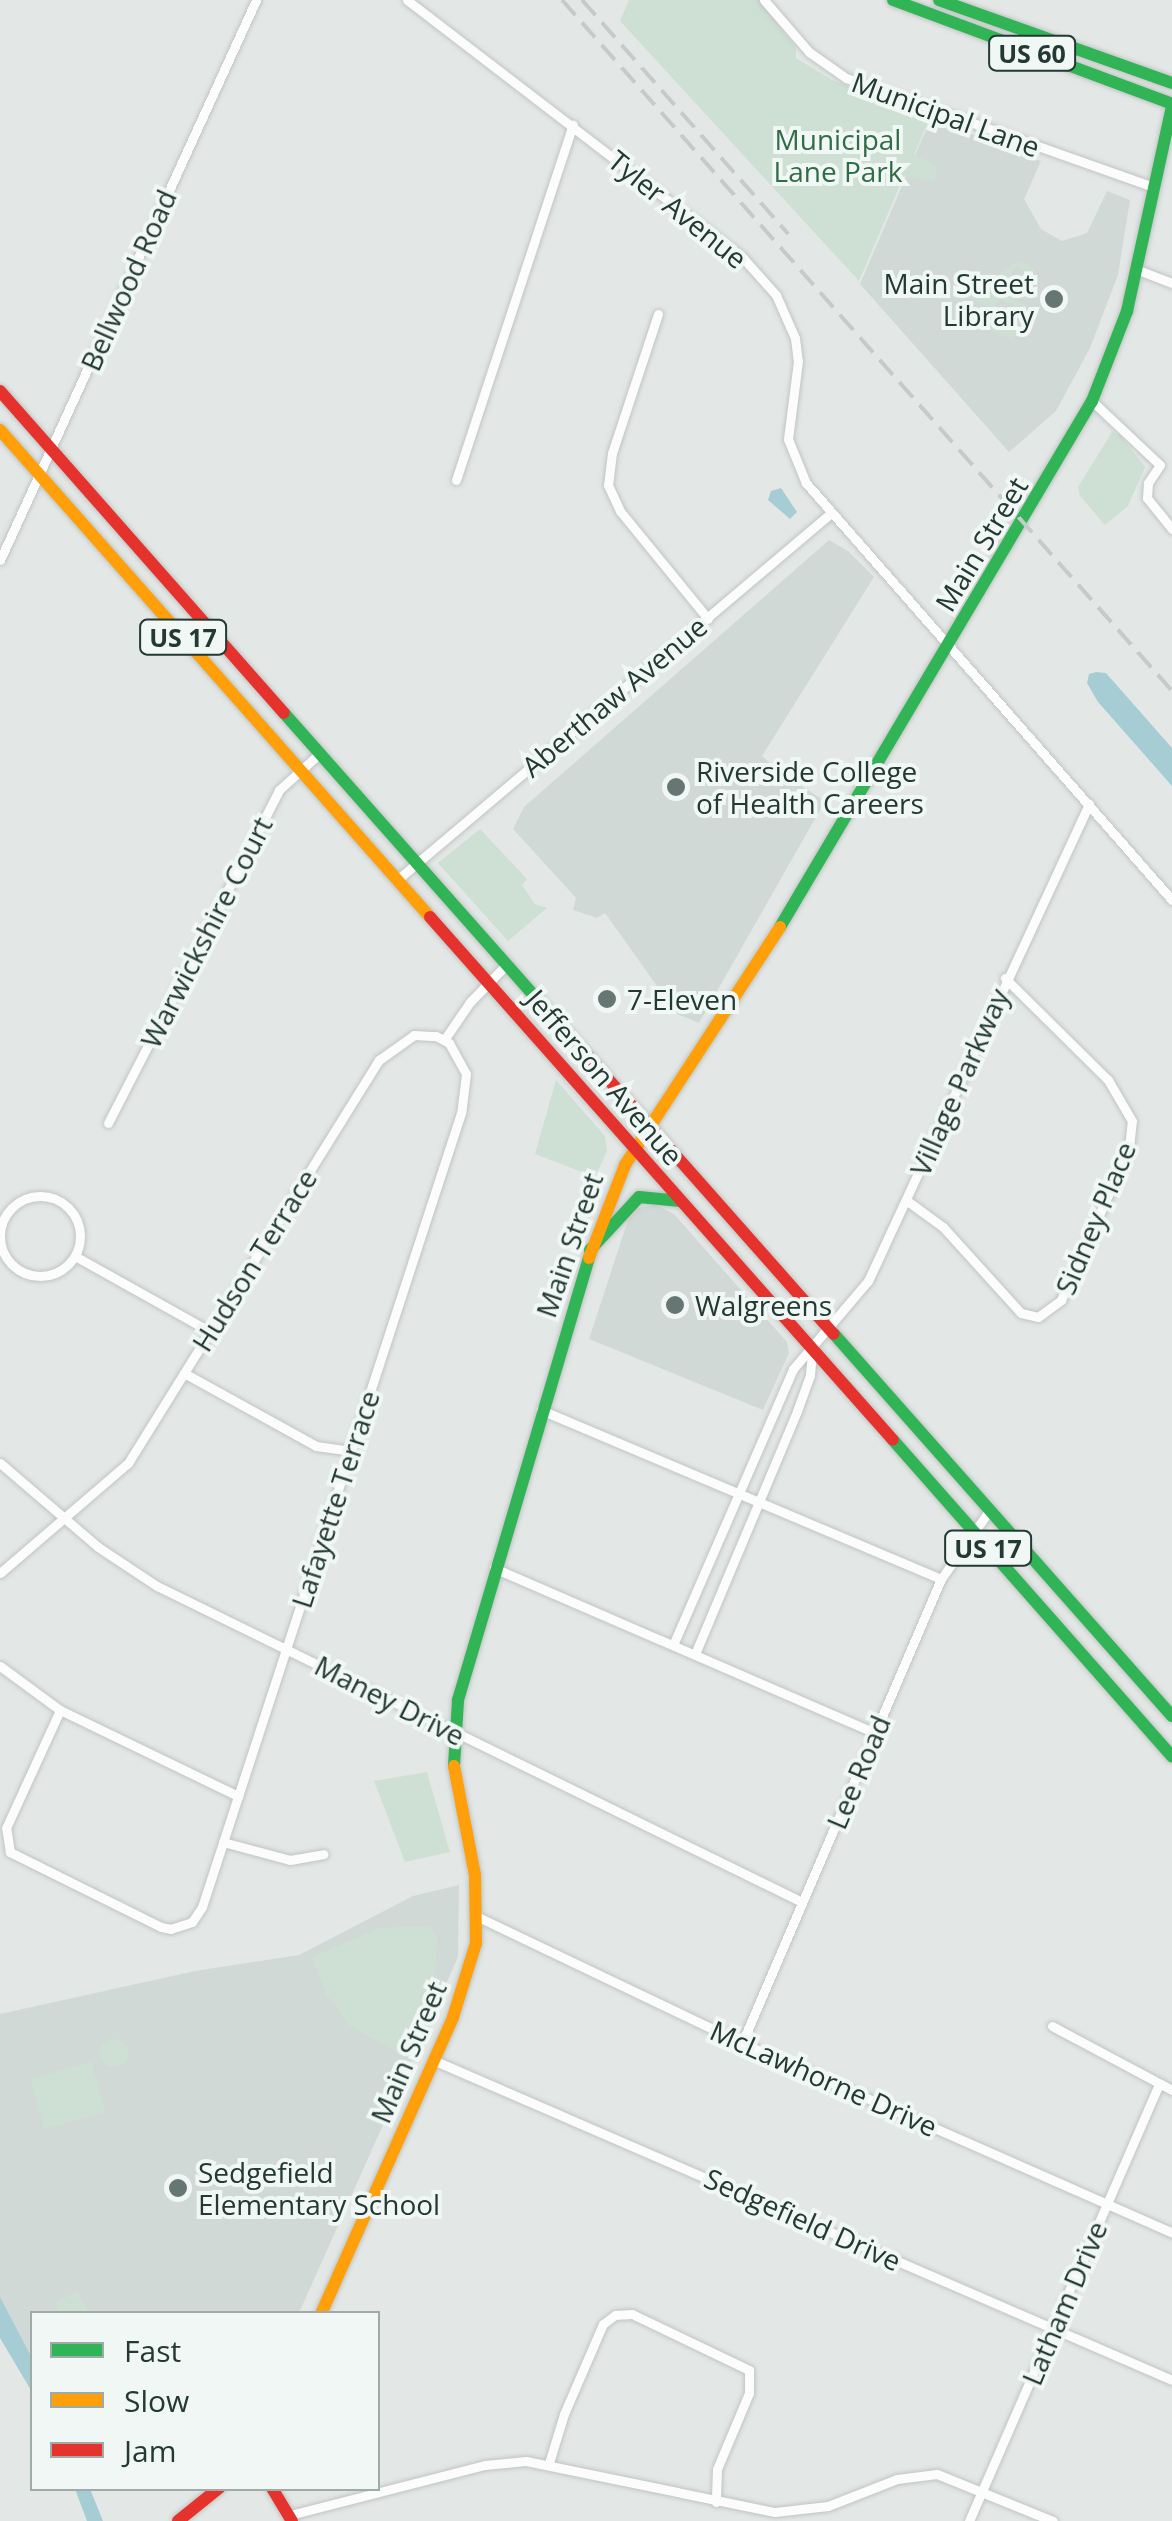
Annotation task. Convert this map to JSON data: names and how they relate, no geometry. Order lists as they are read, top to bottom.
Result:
{
  "streets": {
    "main road": [
      "US 60",
      "Main Street",
      "US 17",
      "Jefferson Avenue"
    ],
    "street": [
      "Municipal Lane",
      "Tyler Avenue",
      "Bellwood Road",
      "Aberthaw Avenue",
      "Warwickshire Court",
      "Village Parkway",
      "Sidney Place",
      "Hudson Terrace",
      "Lafayette Terrace",
      "Maney Drive",
      "Lee Road",
      "McLawhorne Drive",
      "Sedgefield Drive",
      "Latham Drive"
    ]
  },
  "crossings": [
    ["US 60", "Main Street"],
    ["Municipal Lane", "Main Street"],
    ["Tyler Avenue", "Main Street"],
    ["Tyler Avenue", "Aberthaw Avenue"],
    ["Tyler Avenue", "Village Parkway"],
    ["Bellwood Road", "Jefferson Avenue"],
    ["Main Street", "Jefferson Avenue"],
    ["Main Street", "Maney Drive"],
    ["Main Street", "McLawhorne Drive"],
    ["Main Street", "Sedgefield Drive"],
    ["Aberthaw Avenue", "Jefferson Avenue"],
    ["Warwickshire Court", "Jefferson Avenue"],
    ["Jefferson Avenue", "Village Parkway"],
    ["Jefferson Avenue", "Lee Road"],
    ["Village Parkway", "Sidney Place"],
    ["Hudson Terrace", "Lafayette Terrace"],
    ["Hudson Terrace", "Maney Drive"],
    ["Lafayette Terrace", "Maney Drive"],
    ["Maney Drive", "Lee Road"],
    ["Lee Road", "McLawhorne Drive"],
    ["McLawhorne Drive", "Latham Drive"],
    ["Sedgefield Drive", "Latham Drive"]
  ],
  "parks": ["Municipal Lane Park"],
  "places": [
    "Main Street Library",
    "Riverside College of Health Careers",
    "7-Eleven",
    "Walgreens",
    "Sedgefield Elementary School"
  ],
  "legend": ["Fast", "Slow", "Jam"]
}
